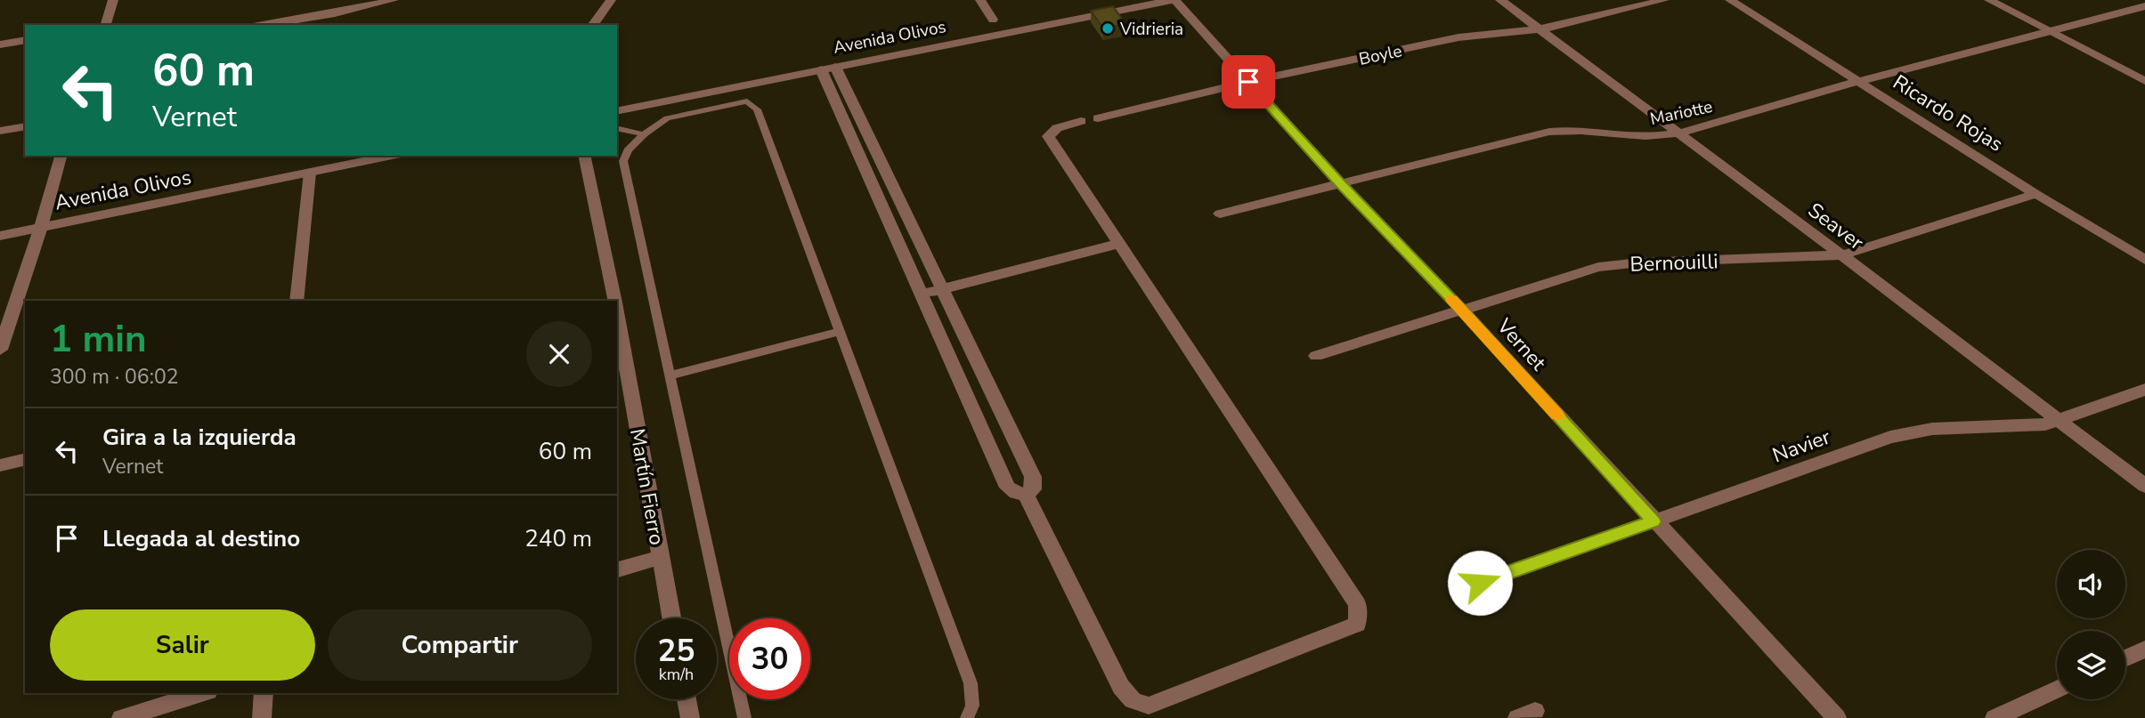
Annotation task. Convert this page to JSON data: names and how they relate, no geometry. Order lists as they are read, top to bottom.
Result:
{
  "streets": {
    "street": [
      "Avenida Olivos",
      "Boyle",
      "Mariotte",
      "Ricardo Rojas",
      "Seaver",
      "Bernouilli",
      "Vernet",
      "Navier",
      "Martín Fierro"
    ]
  },
  "crossings": [
    ["Avenida Olivos", "Vernet"],
    ["Boyle", "Seaver"],
    ["Boyle", "Vernet"],
    ["Mariotte", "Ricardo Rojas"],
    ["Mariotte", "Seaver"],
    ["Mariotte", "Vernet"],
    ["Ricardo Rojas", "Bernouilli"],
    ["Seaver", "Bernouilli"],
    ["Seaver", "Navier"],
    ["Bernouilli", "Vernet"],
    ["Vernet", "Navier"]
  ],
  "places": ["Vidrieria"],
  "page": {
    "turn": ["60 m", "Vernet"],
    "heading": ["1 min", "300 m · 06:02"],
    "list": [
      {
        "name": "Gira a la izquierda",
        "note": "Vernet",
        "value": "60 m"
      },
      {
        "name": "Llegada al destino",
        "value": "240 m"
      }
    ],
    "buttons": ["Salir", "Compartir"],
    "speed": "25 km/h",
    "limit": "30"
  }
}
